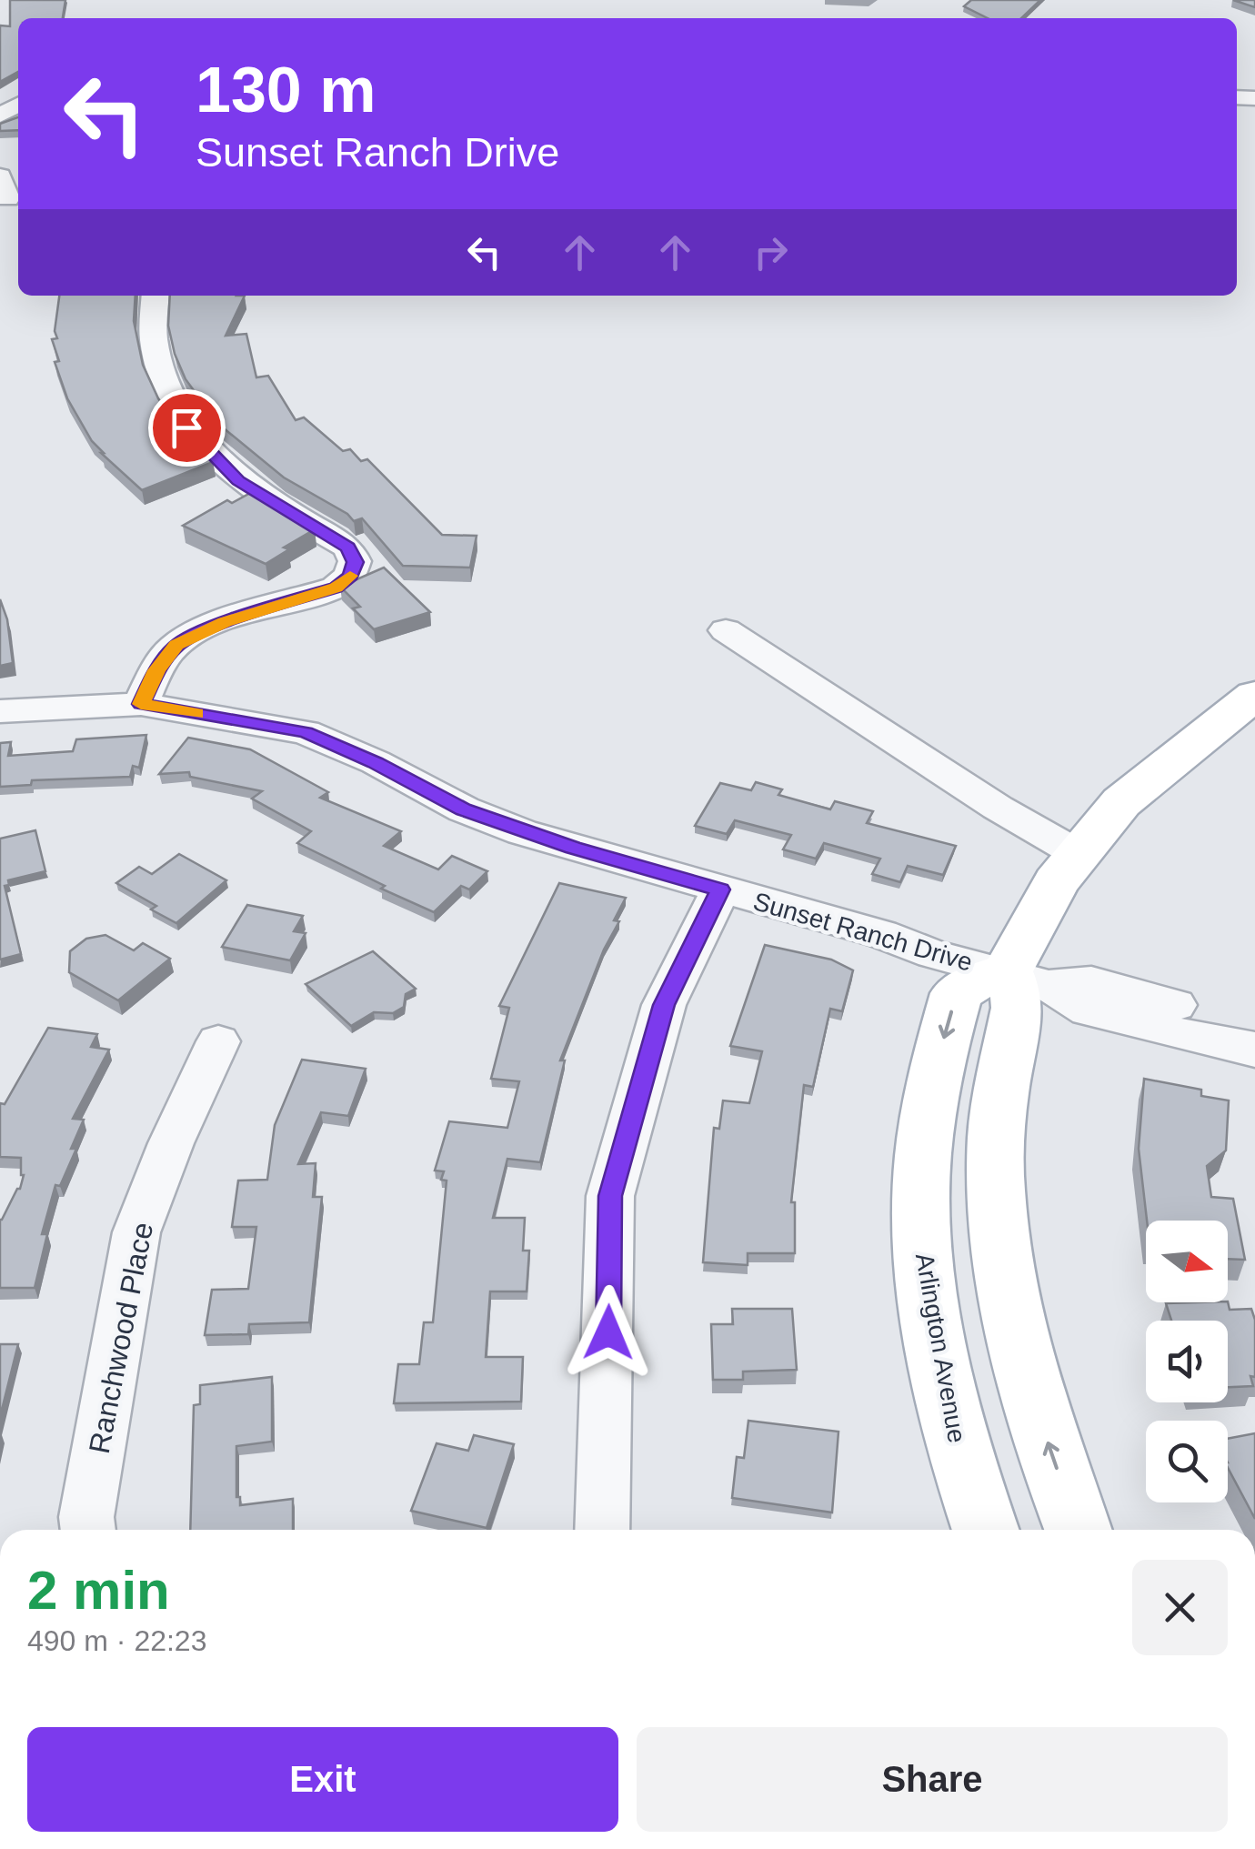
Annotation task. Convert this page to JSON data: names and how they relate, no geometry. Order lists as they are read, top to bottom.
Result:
{
  "streets": {
    "main road": ["Arlington Avenue"],
    "street": ["Sunset Ranch Drive", "Ranchwood Place"]
  },
  "crossings": [
    ["Sunset Ranch Drive", "Arlington Avenue"]
  ],
  "north": "right",
  "page": {
    "turn": ["130 m", "Sunset Ranch Drive"],
    "heading": ["2 min", "490 m · 22:23"],
    "buttons": ["Exit", "Share"]
  }
}
